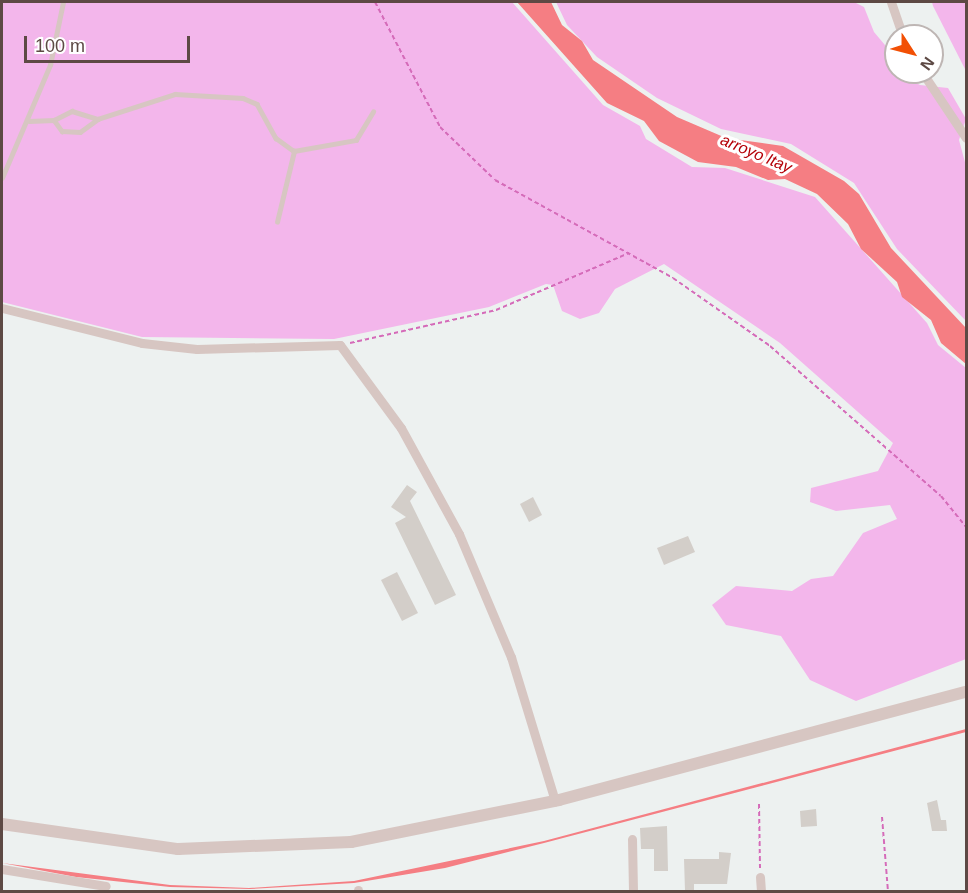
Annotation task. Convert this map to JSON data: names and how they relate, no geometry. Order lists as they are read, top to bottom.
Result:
{
  "water": ["arroyo Itay"],
  "scale_bar": "100 m",
  "north": "bottom right"
}
